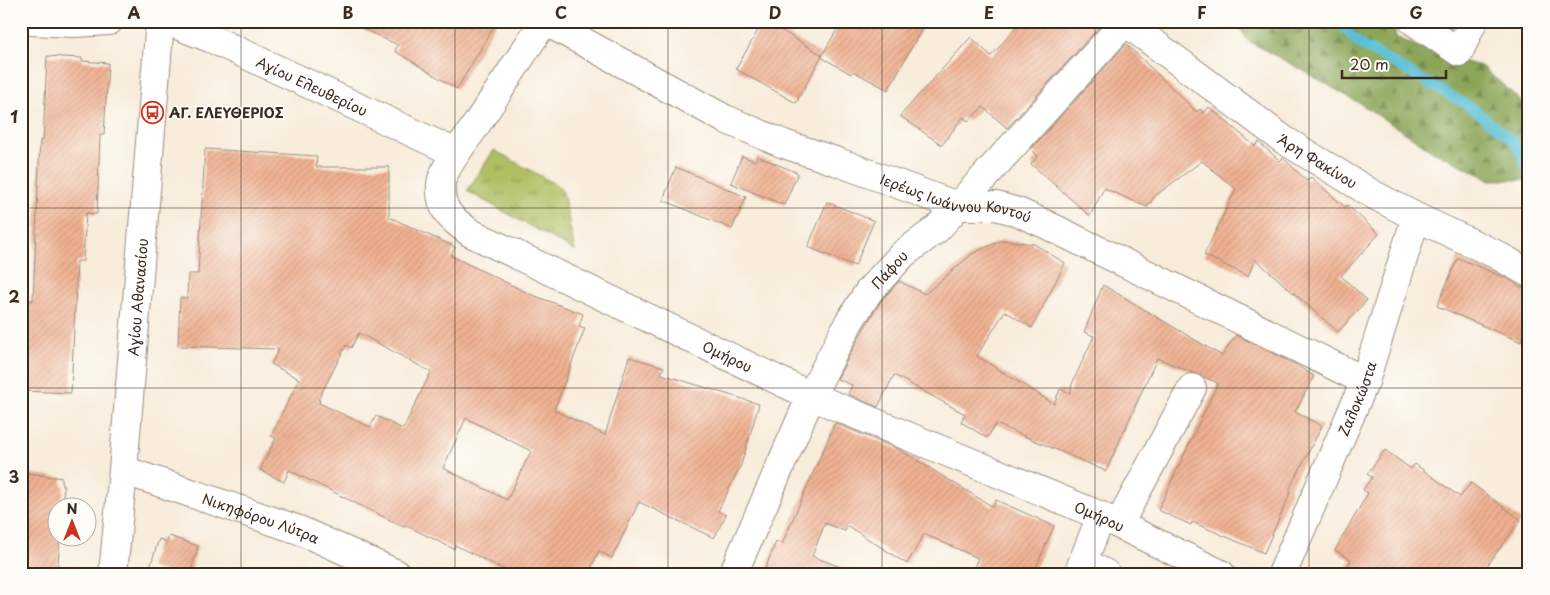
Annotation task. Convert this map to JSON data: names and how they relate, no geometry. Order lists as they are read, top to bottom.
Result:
{
  "streets": {
    "street": [
      "Αγίου Ελευθερίου",
      "Άρη Φακίνου",
      "Ιερέως Ιωάννου Κοντού",
      "Πάφου",
      "Αγίου Αθανασίου",
      "Ομήρου",
      "Ζαλοκώστα",
      "Νικηφόρου Λύτρα"
    ]
  },
  "crossings": [
    ["Αγίου Ελευθερίου", "Ομήρου"],
    ["Άρη Φακίνου", "Πάφου"],
    ["Άρη Φακίνου", "Ζαλοκώστα"],
    ["Ιερέως Ιωάννου Κοντού", "Πάφου"],
    ["Ιερέως Ιωάννου Κοντού", "Ομήρου"],
    ["Ιερέως Ιωάννου Κοντού", "Ζαλοκώστα"],
    ["Πάφου", "Ομήρου"],
    ["Αγίου Αθανασίου", "Νικηφόρου Λύτρα"]
  ],
  "places": {
    "bus stop": ["ΑΓ. ΕΛΕΥΘΕΡΙΟΣ"]
  },
  "scale_bar": "20 m",
  "north": "top",
  "grid": {
    "columns": [
      "A",
      "B",
      "C",
      "D",
      "E",
      "F",
      "G"
    ],
    "rows": ["1", "2", "3"]
  }
}
